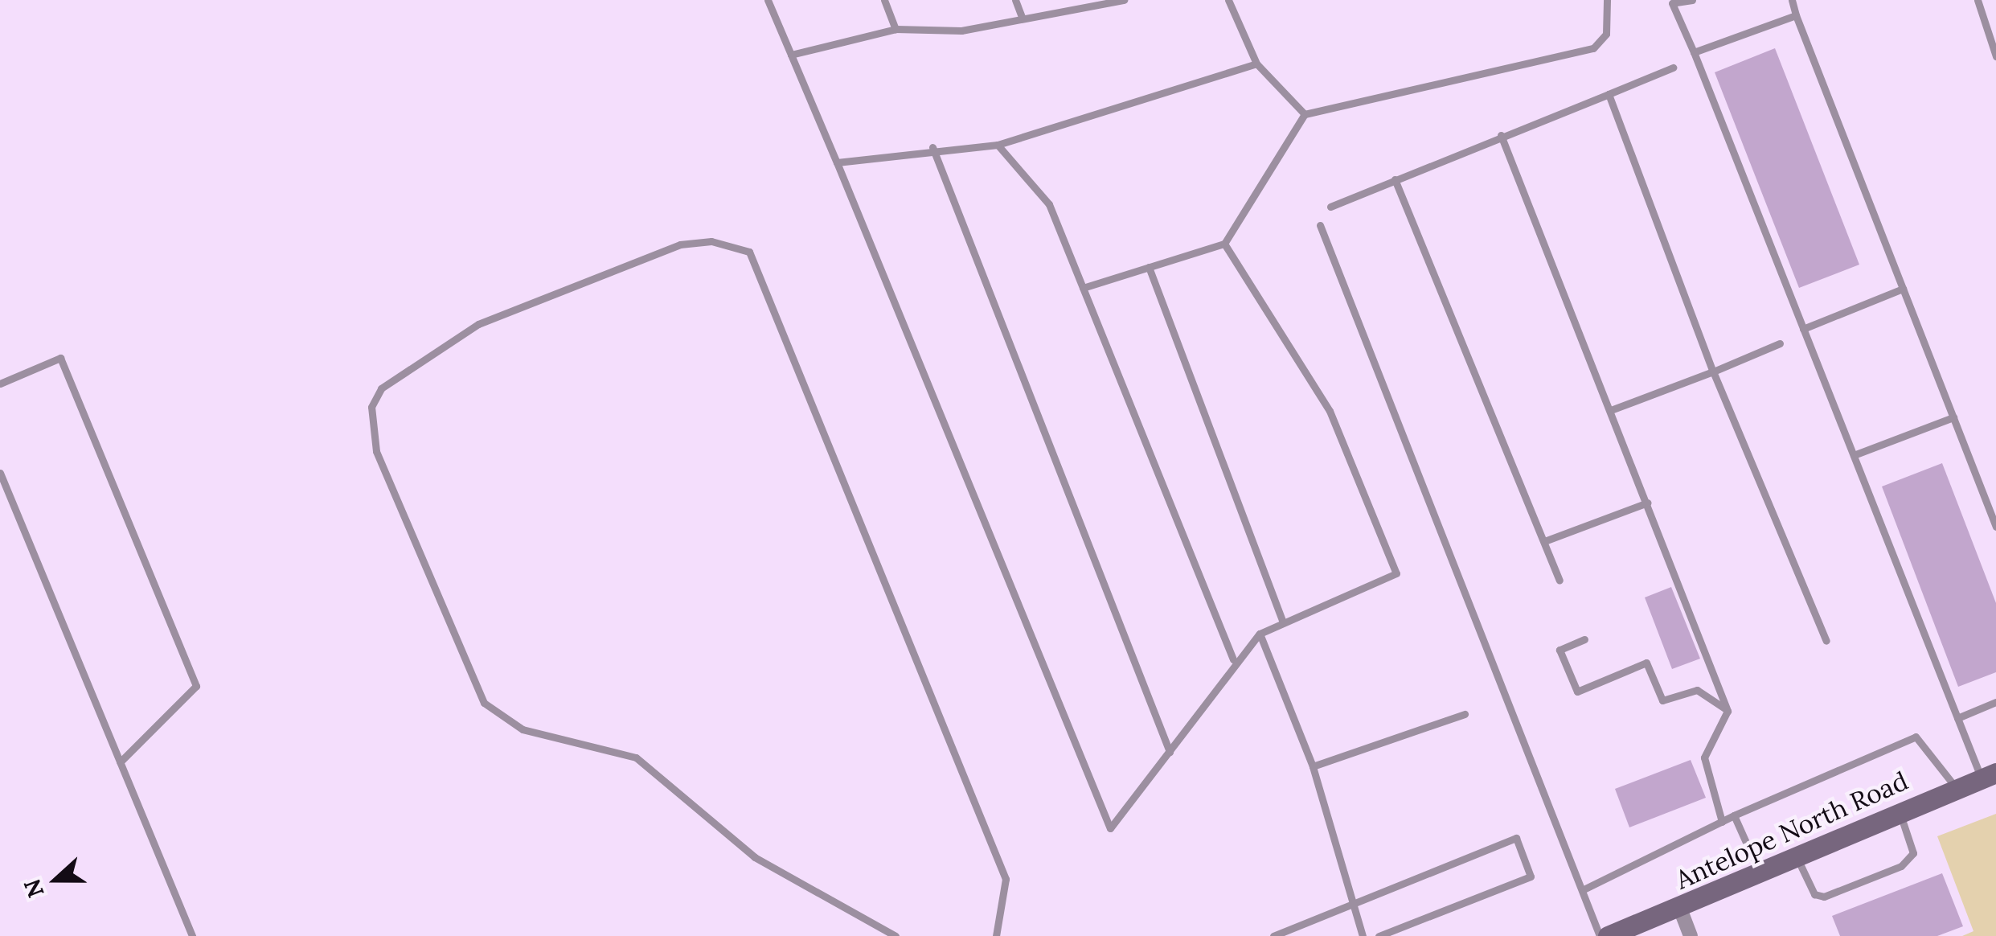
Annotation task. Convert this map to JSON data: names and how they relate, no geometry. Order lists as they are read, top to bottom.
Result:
{
  "streets": {
    "main road": ["Antelope North Road"]
  },
  "north": "left"
}
